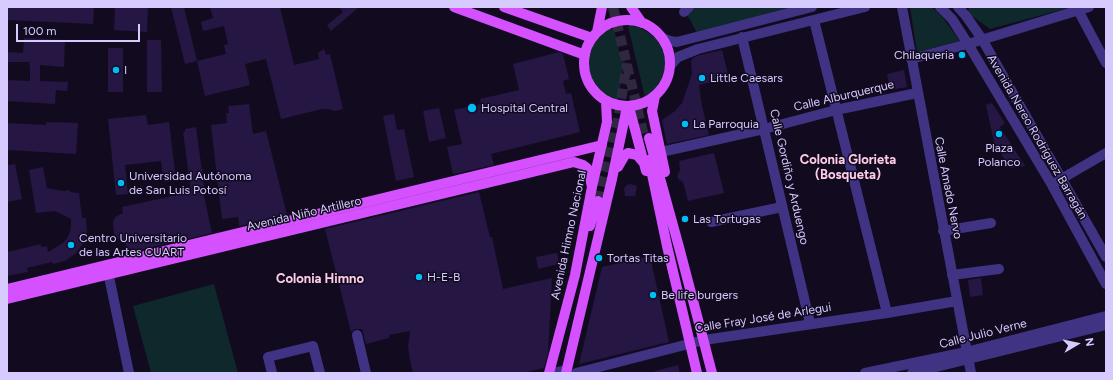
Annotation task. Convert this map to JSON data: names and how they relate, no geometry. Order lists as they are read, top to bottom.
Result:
{
  "streets": {
    "main road": ["Avenida Niño Artillero", "Avenida Himno Nacional"],
    "street": [
      "Calle Alburquerque",
      "Avenida Nereo Rodríguez Barragán",
      "Calle Gordiño y Arduengo",
      "Calle Amado Nervo",
      "Calle Fray José de Arlegui",
      "Calle Julio Verne"
    ]
  },
  "crossings": [
    ["Calle Alburquerque", "Calle Gordiño y Arduengo"],
    ["Calle Alburquerque", "Calle Amado Nervo"],
    ["Calle Gordiño y Arduengo", "Calle Fray José de Arlegui"],
    ["Calle Amado Nervo", "Calle Fray José de Arlegui"],
    ["Calle Amado Nervo", "Calle Julio Verne"],
    ["Avenida Niño Artillero", "Avenida Himno Nacional"]
  ],
  "districts": ["Colonia Glorieta (Bosqueta)", "Colonia Himno"],
  "places": [
    "Chilaqueria",
    "I",
    "Little Caesars",
    "Hospital Central",
    "La Parroquia",
    "Plaza Polanco",
    "Universidad Autónoma de San Luis Potosí",
    "Las Tortugas",
    "Centro Universitario de las Artes CUART",
    "Tortas Titas",
    "H-E-B",
    "Be life burgers"
  ],
  "scale_bar": "100 m",
  "north": "right"
}
